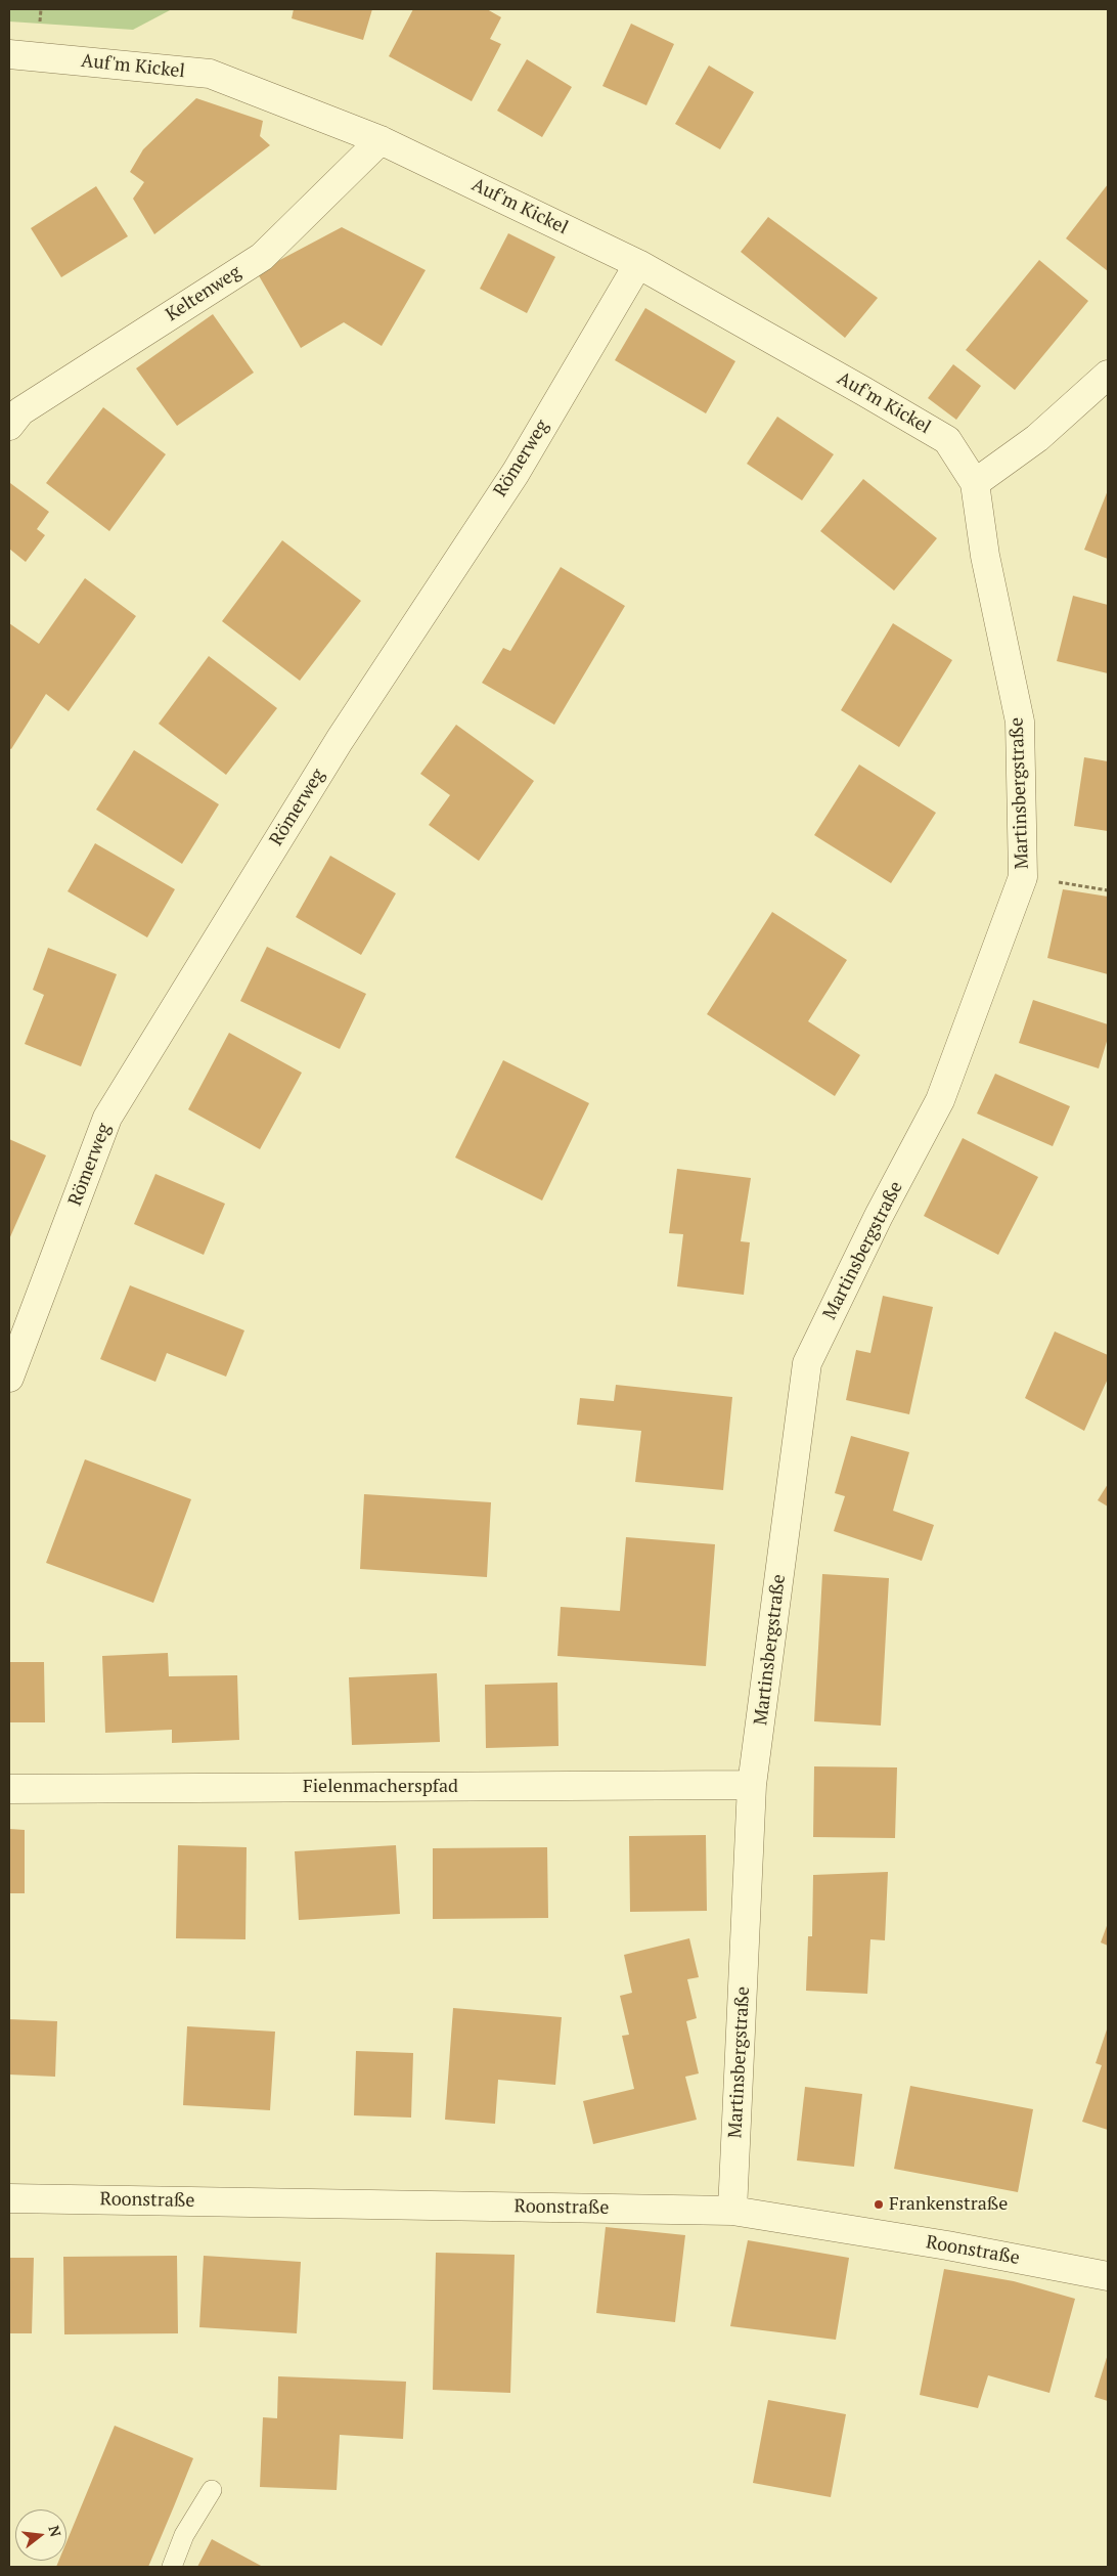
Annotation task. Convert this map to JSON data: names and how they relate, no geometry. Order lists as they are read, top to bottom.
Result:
{
  "streets": {
    "street": [
      "Auf'm Kickel",
      "Keltenweg",
      "Römerweg",
      "Martinsbergstraße",
      "Fielenmacherspfad",
      "Roonstraße"
    ]
  },
  "crossings": [
    ["Auf'm Kickel", "Keltenweg"],
    ["Auf'm Kickel", "Römerweg"],
    ["Auf'm Kickel", "Martinsbergstraße"],
    ["Martinsbergstraße", "Fielenmacherspfad"],
    ["Martinsbergstraße", "Roonstraße"]
  ],
  "places": ["Frankenstraße"],
  "north": "right"
}
